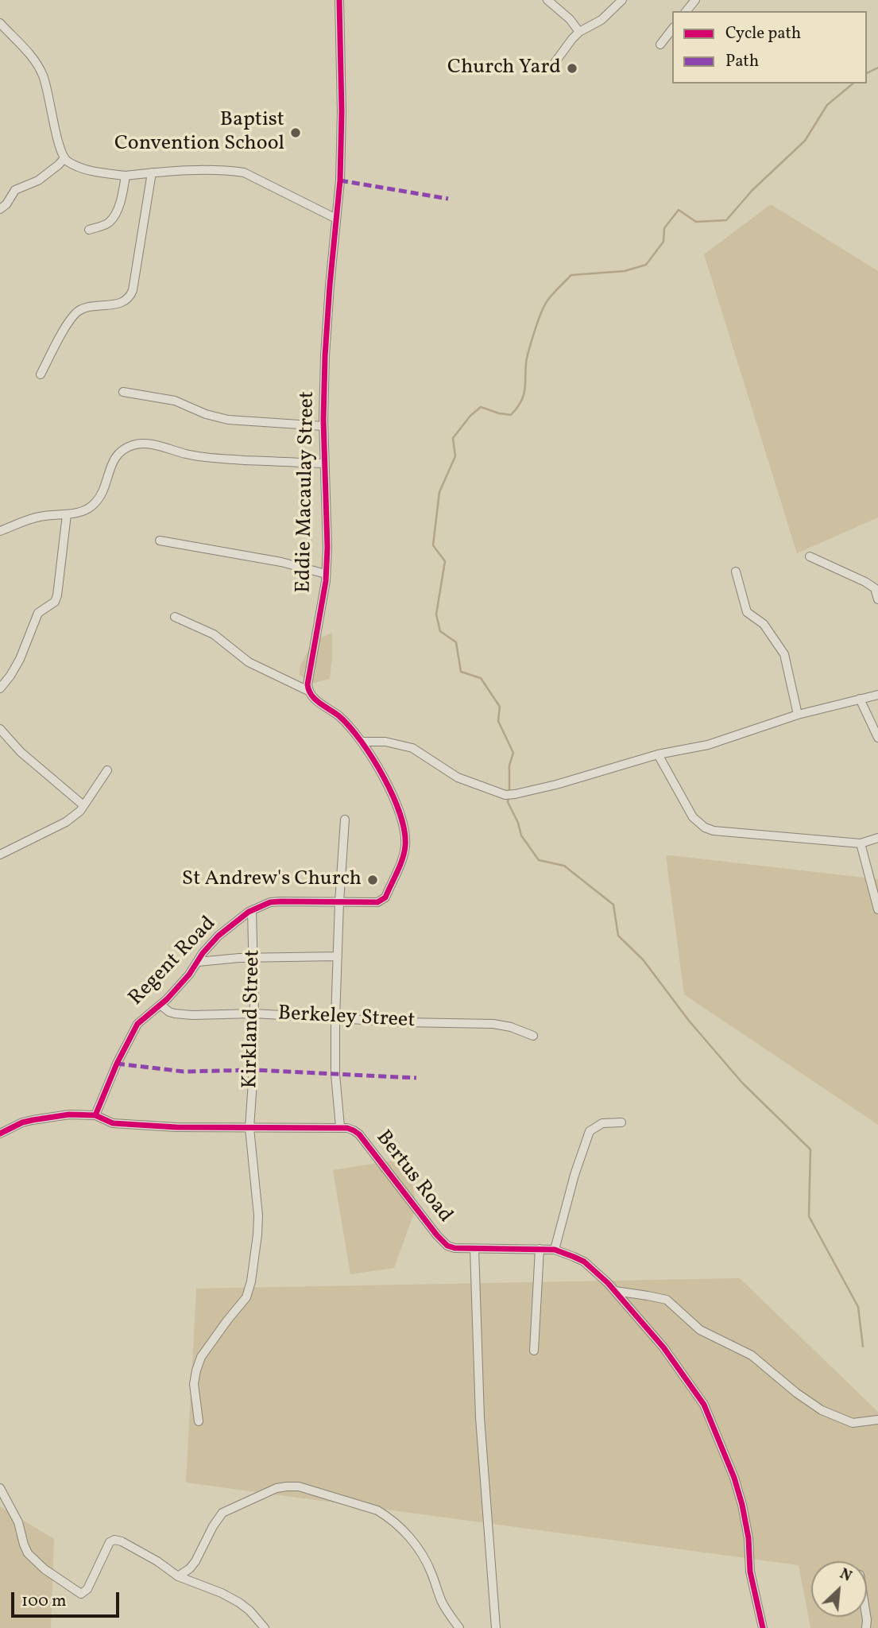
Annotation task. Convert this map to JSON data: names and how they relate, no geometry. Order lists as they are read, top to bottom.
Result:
{
  "streets": {
    "street": [
      "Eddie Macaulay Street",
      "Regent Road",
      "Berkeley Street",
      "Kirkland Street",
      "Bertus Road"
    ]
  },
  "crossings": [
    ["Regent Road", "Berkeley Street"],
    ["Regent Road", "Kirkland Street"],
    ["Berkeley Street", "Kirkland Street"]
  ],
  "places": ["Church Yard", "Baptist Convention School", "St Andrew's Church"],
  "legend": ["Cycle path", "Path"],
  "scale_bar": "100 m",
  "north": "top right"
}
